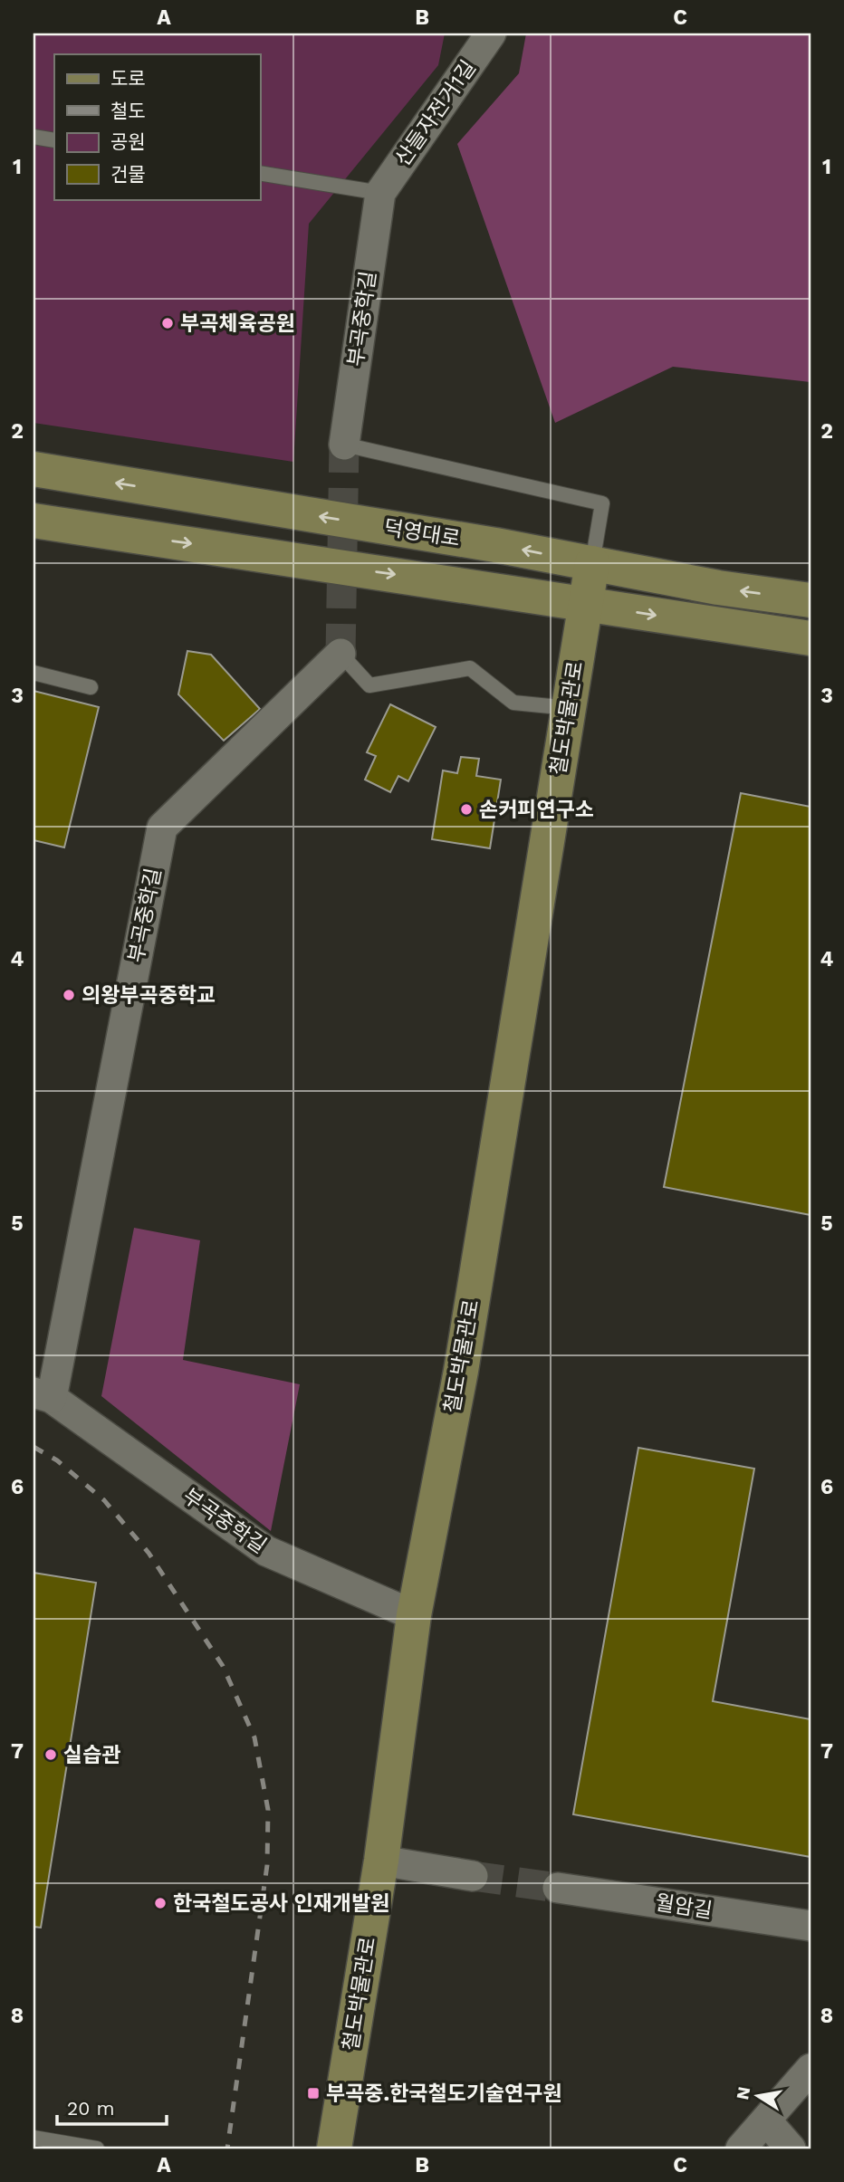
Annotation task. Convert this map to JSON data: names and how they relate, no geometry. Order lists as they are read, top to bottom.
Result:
{
  "streets": {
    "street": [
      "산들자전거1길",
      "부곡중학길",
      "덕영대로",
      "철도박물관로",
      "월암길"
    ]
  },
  "crossings": [
    ["산들자전거1길", "부곡중학길"],
    ["부곡중학길", "철도박물관로"],
    ["덕영대로", "철도박물관로"]
  ],
  "places": {
    "other": [
      "부곡체육공원",
      "손커피연구소",
      "의왕부곡중학교",
      "실습관",
      "한국철도공사 인재개발원"
    ],
    "transit": ["부곡중.한국철도기술연구원"]
  },
  "legend": [
    "도로",
    "철도",
    "공원",
    "건물"
  ],
  "scale_bar": "20 m",
  "north": "left",
  "grid": {
    "columns": ["A", "B", "C"],
    "rows": [
      "1",
      "2",
      "3",
      "4",
      "5",
      "6",
      "7",
      "8"
    ]
  }
}
